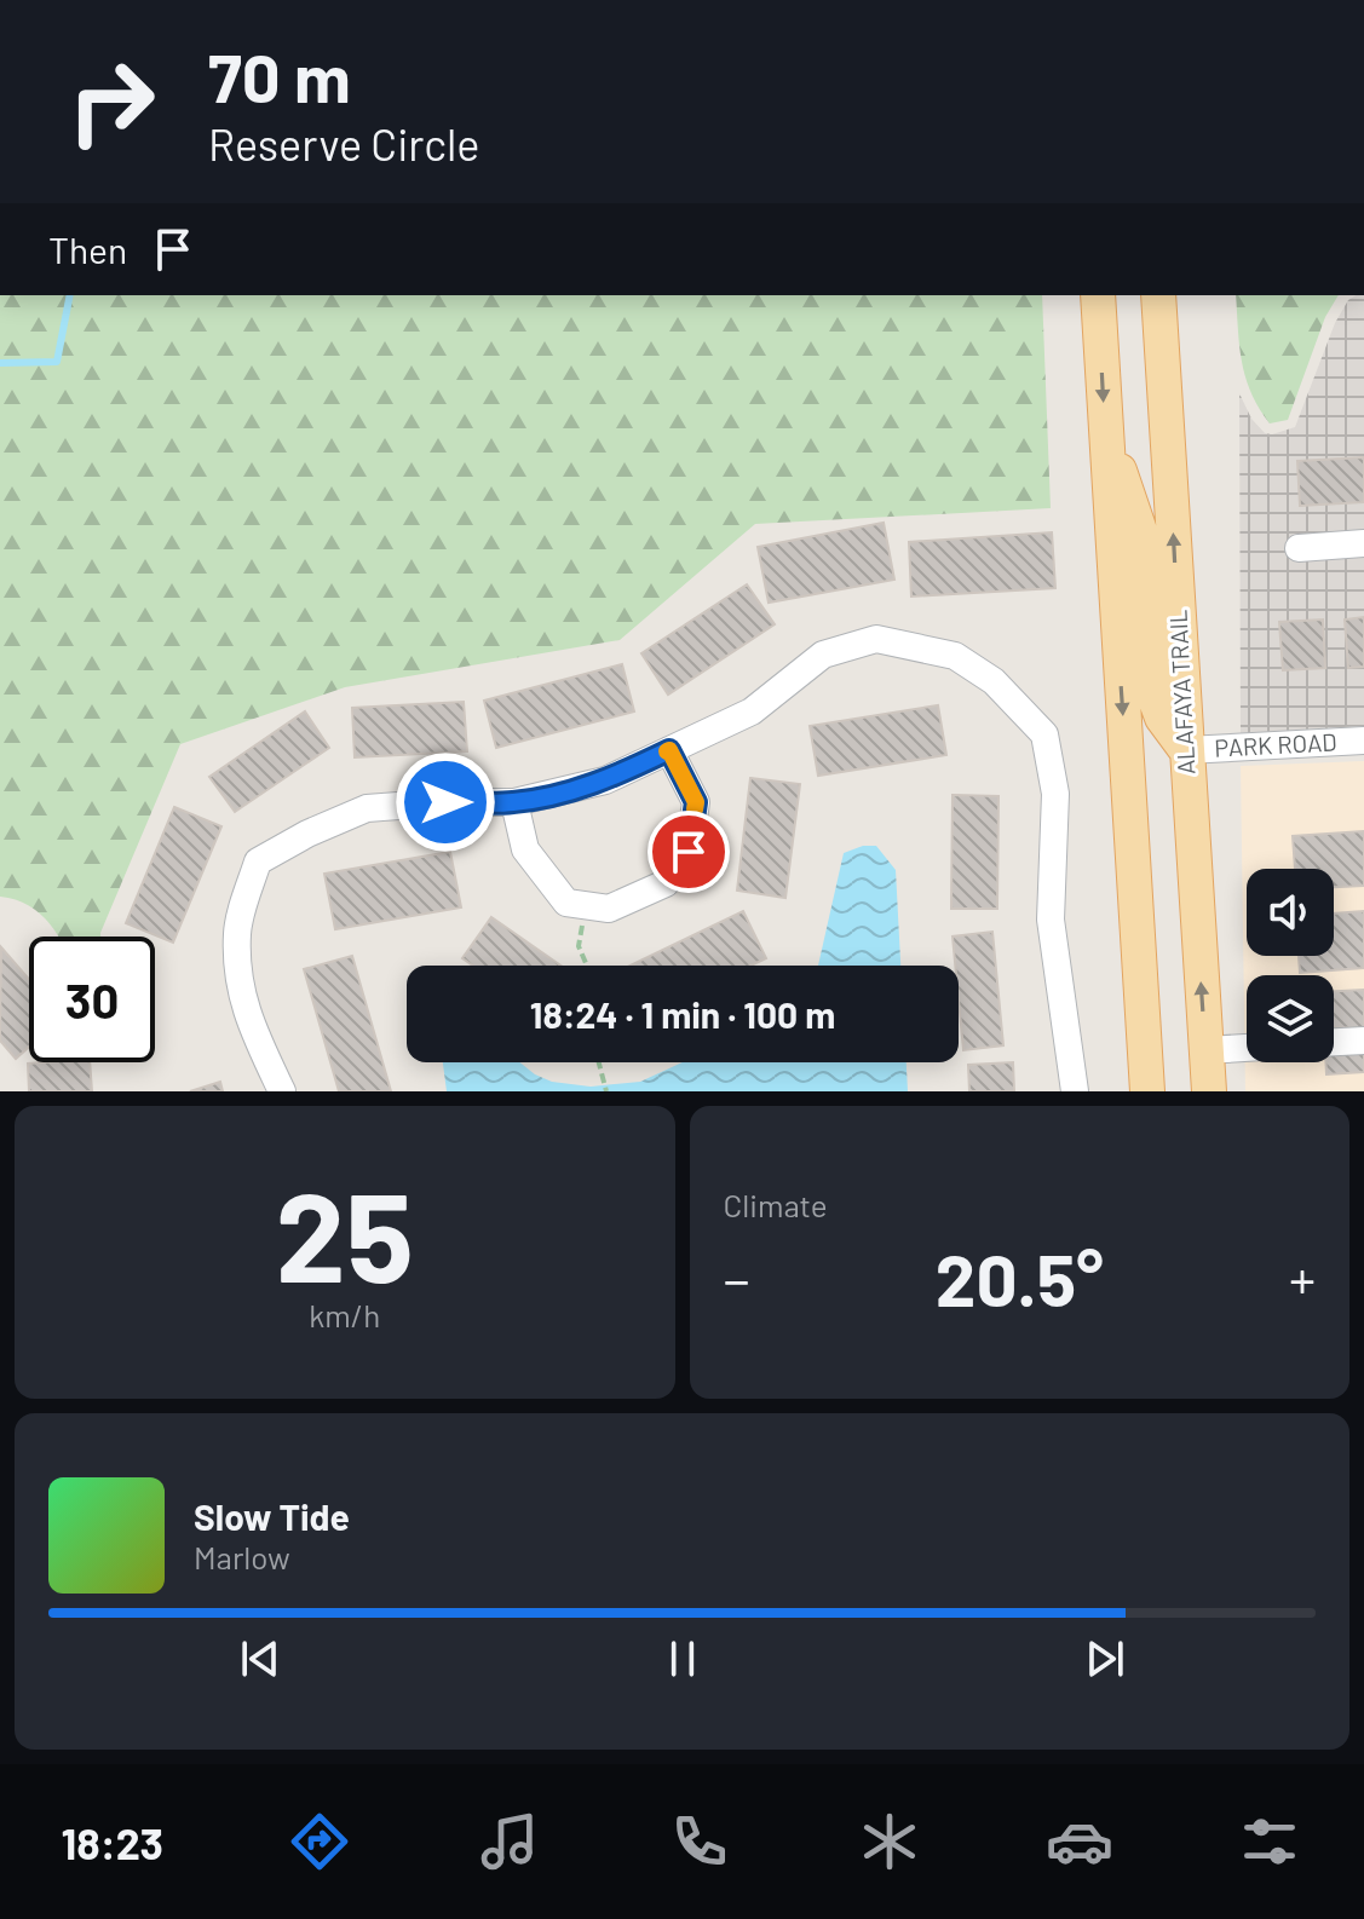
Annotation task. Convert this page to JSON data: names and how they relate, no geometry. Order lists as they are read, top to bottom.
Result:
{
  "streets": {
    "main road": ["ALAFAYA TRAIL"],
    "street": ["PARK ROAD"]
  },
  "crossings": [
    ["ALAFAYA TRAIL", "PARK ROAD"]
  ],
  "page": {
    "turn": ["70 m", "Reserve Circle"],
    "then": "Then",
    "limit": "30",
    "trip": "18:24 · 1 min · 100 m",
    "tile": [
      ["25", "km/h"],
      "Climate"
    ],
    "heat": ["−", "20.5°", "+"],
    "song": ["Slow Tide", "Marlow"],
    "tabs": "18:23"
  }
}
